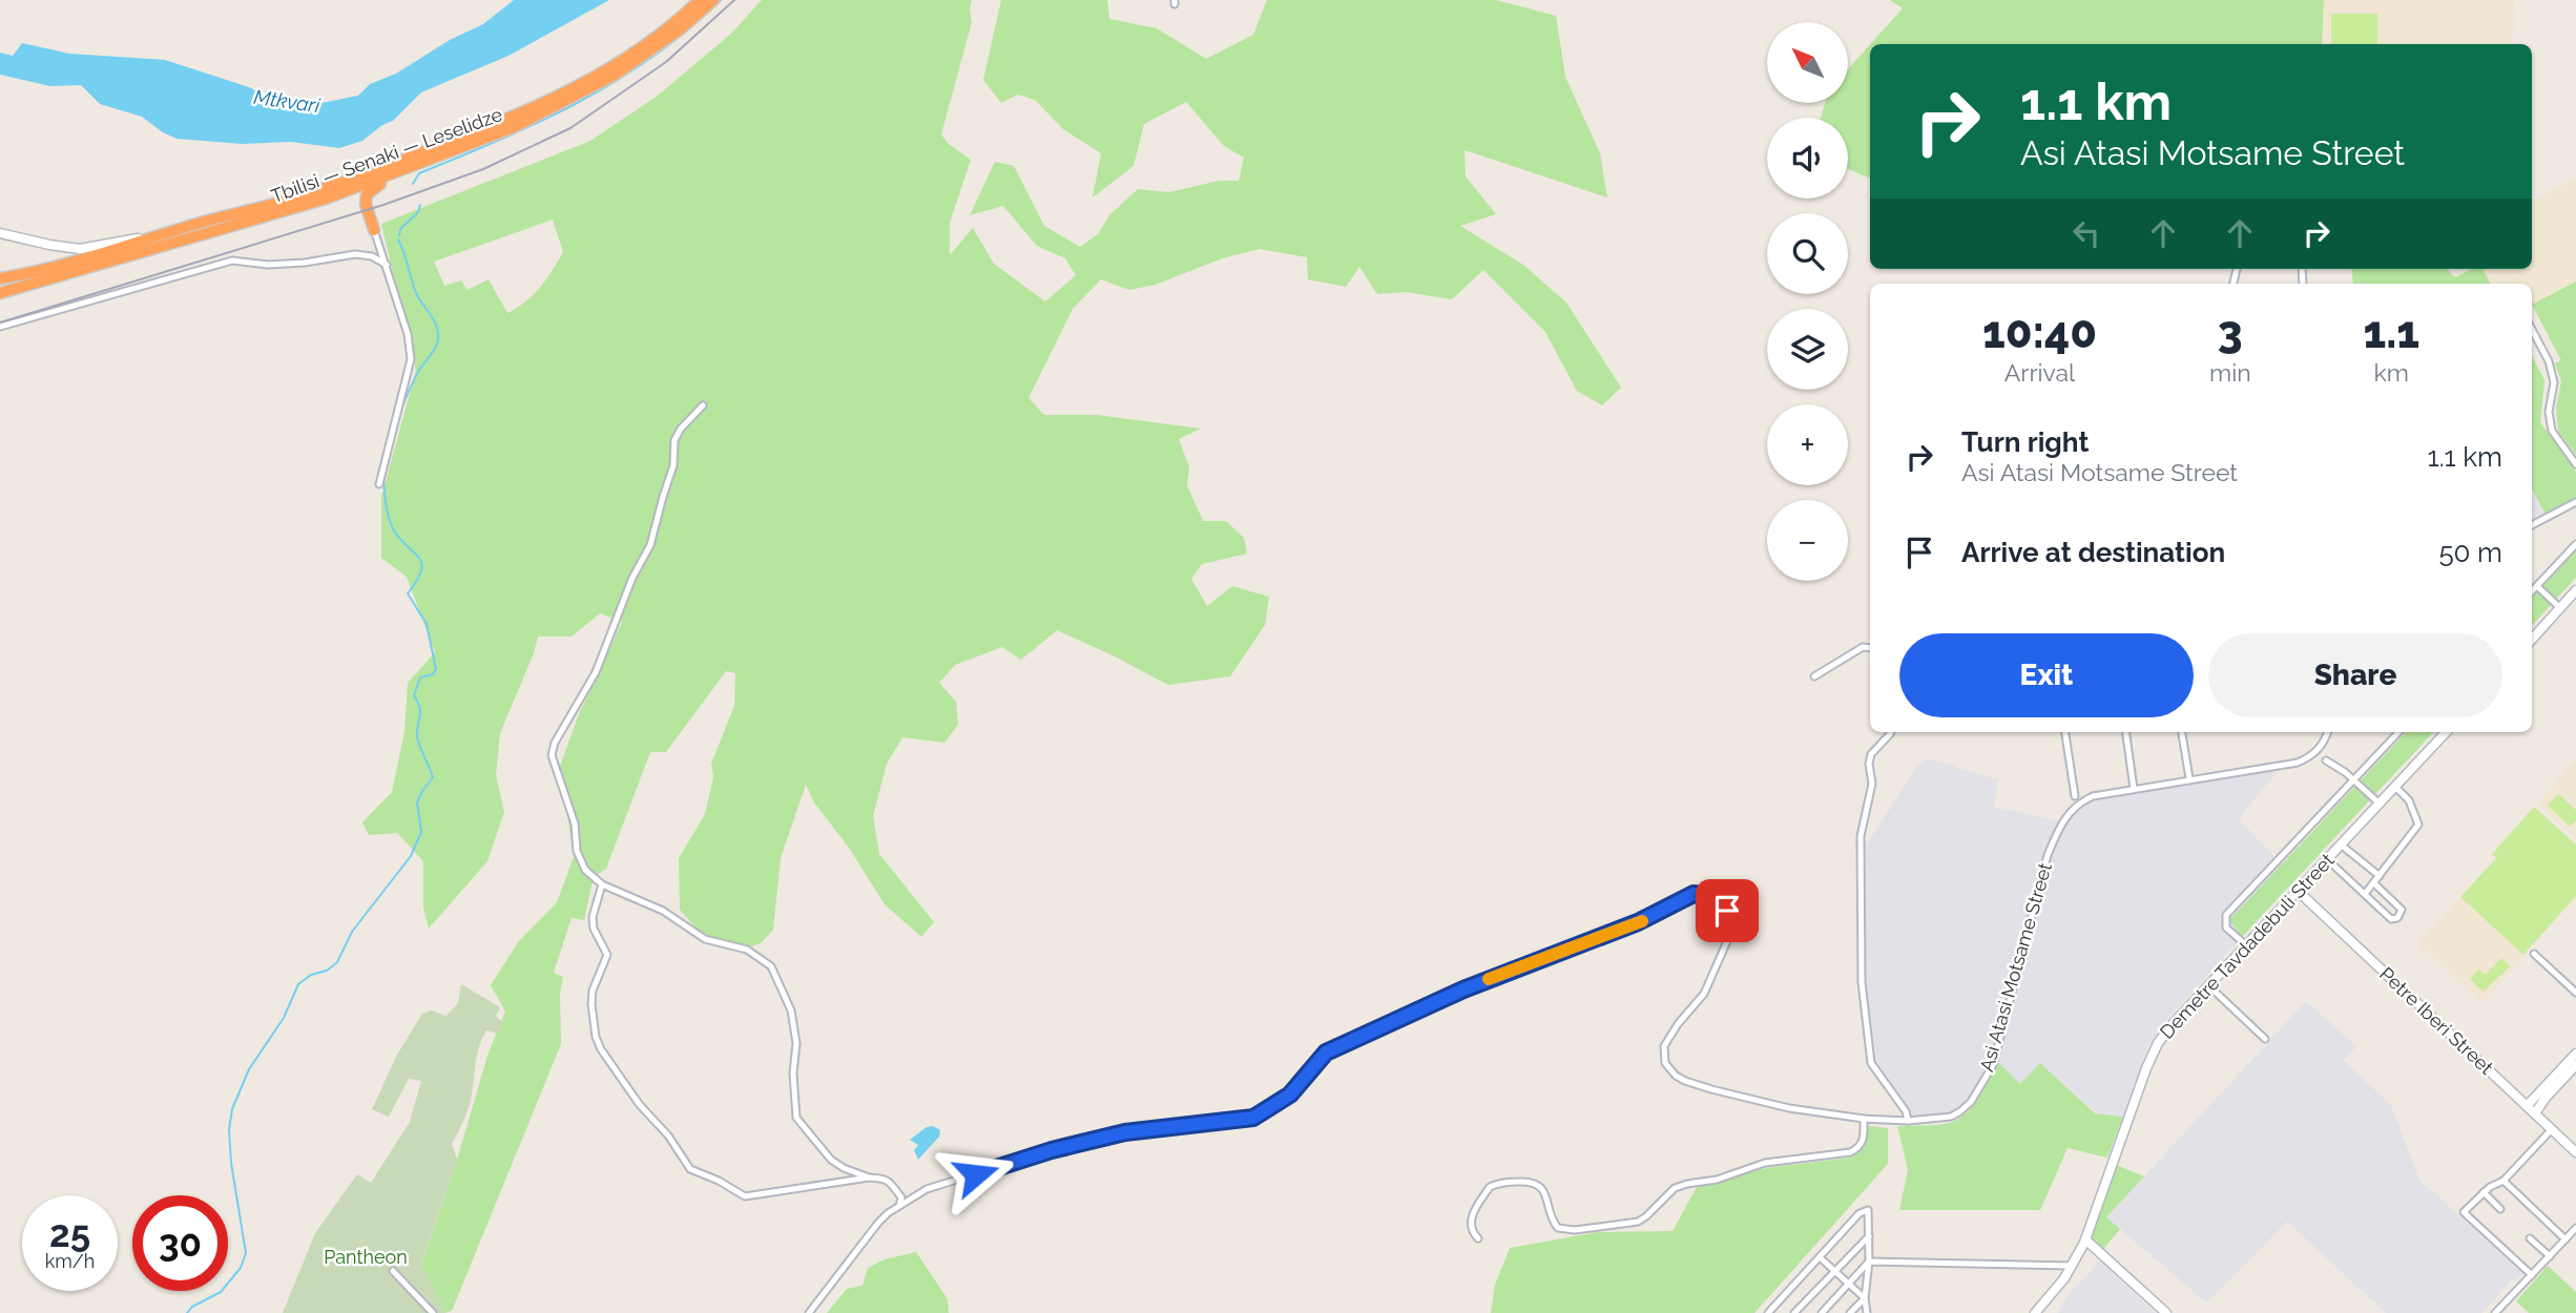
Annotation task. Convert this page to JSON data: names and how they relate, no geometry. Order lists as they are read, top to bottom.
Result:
{
  "streets": {
    "highway": ["Tbilisi — Senaki — Leselidze"],
    "main road": ["Demetre Tavdadebuli Street", "Petre Iberi Street"],
    "street": ["Asi Atasi Motsame Street"]
  },
  "crossings": [
    ["Demetre Tavdadebuli Street", "Petre Iberi Street"]
  ],
  "water": ["Mtkvari"],
  "parks": ["Pantheon"],
  "north": "top left",
  "page": {
    "map_buttons": ["+", "−"],
    "turn": ["1.1 km", "Asi Atasi Motsame Street"],
    "eta": [
      "10:40",
      "Arrival",
      "3",
      "min",
      "1.1",
      "km"
    ],
    "list": [
      {
        "name": "Turn right",
        "note": "Asi Atasi Motsame Street",
        "value": "1.1 km"
      },
      {
        "name": "Arrive at destination",
        "value": "50 m"
      }
    ],
    "buttons": ["Exit", "Share"],
    "speed": "25 km/h",
    "limit": "30"
  }
}
